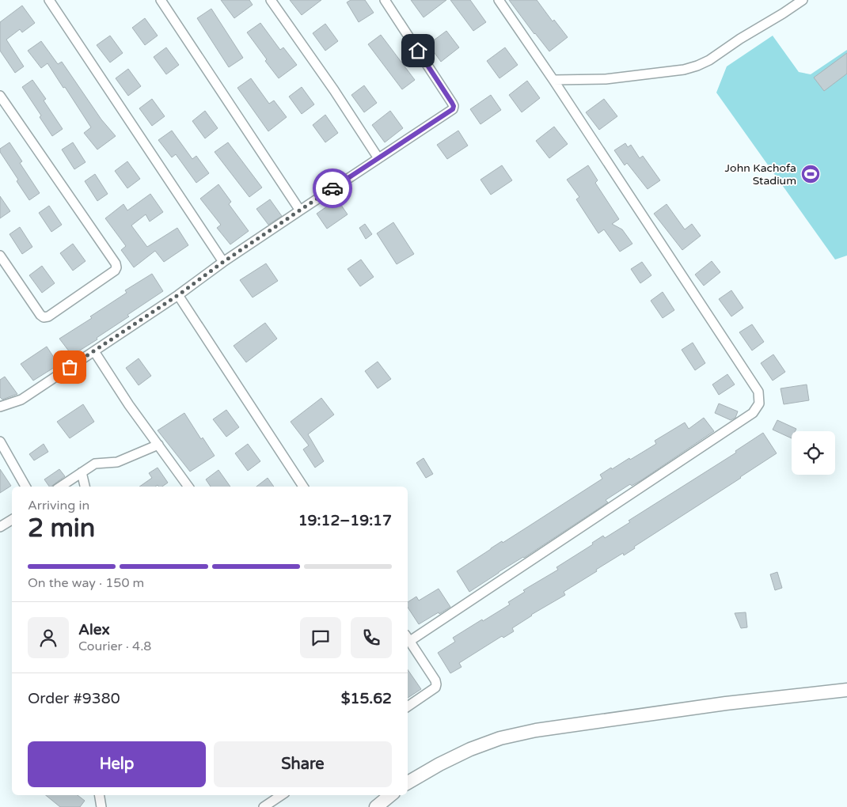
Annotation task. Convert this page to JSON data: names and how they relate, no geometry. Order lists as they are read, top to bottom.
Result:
{
  "places": {
    "sports": ["John Kachofa Stadium"]
  },
  "page": {
    "heading": ["2 min", "Arriving in", "19:12–19:17"],
    "panel": [
      "Alex",
      "Courier · 4.8",
      "Order #9380",
      "$15.62"
    ],
    "bar": "On the way · 150 m",
    "buttons": ["Help", "Share"]
  }
}
